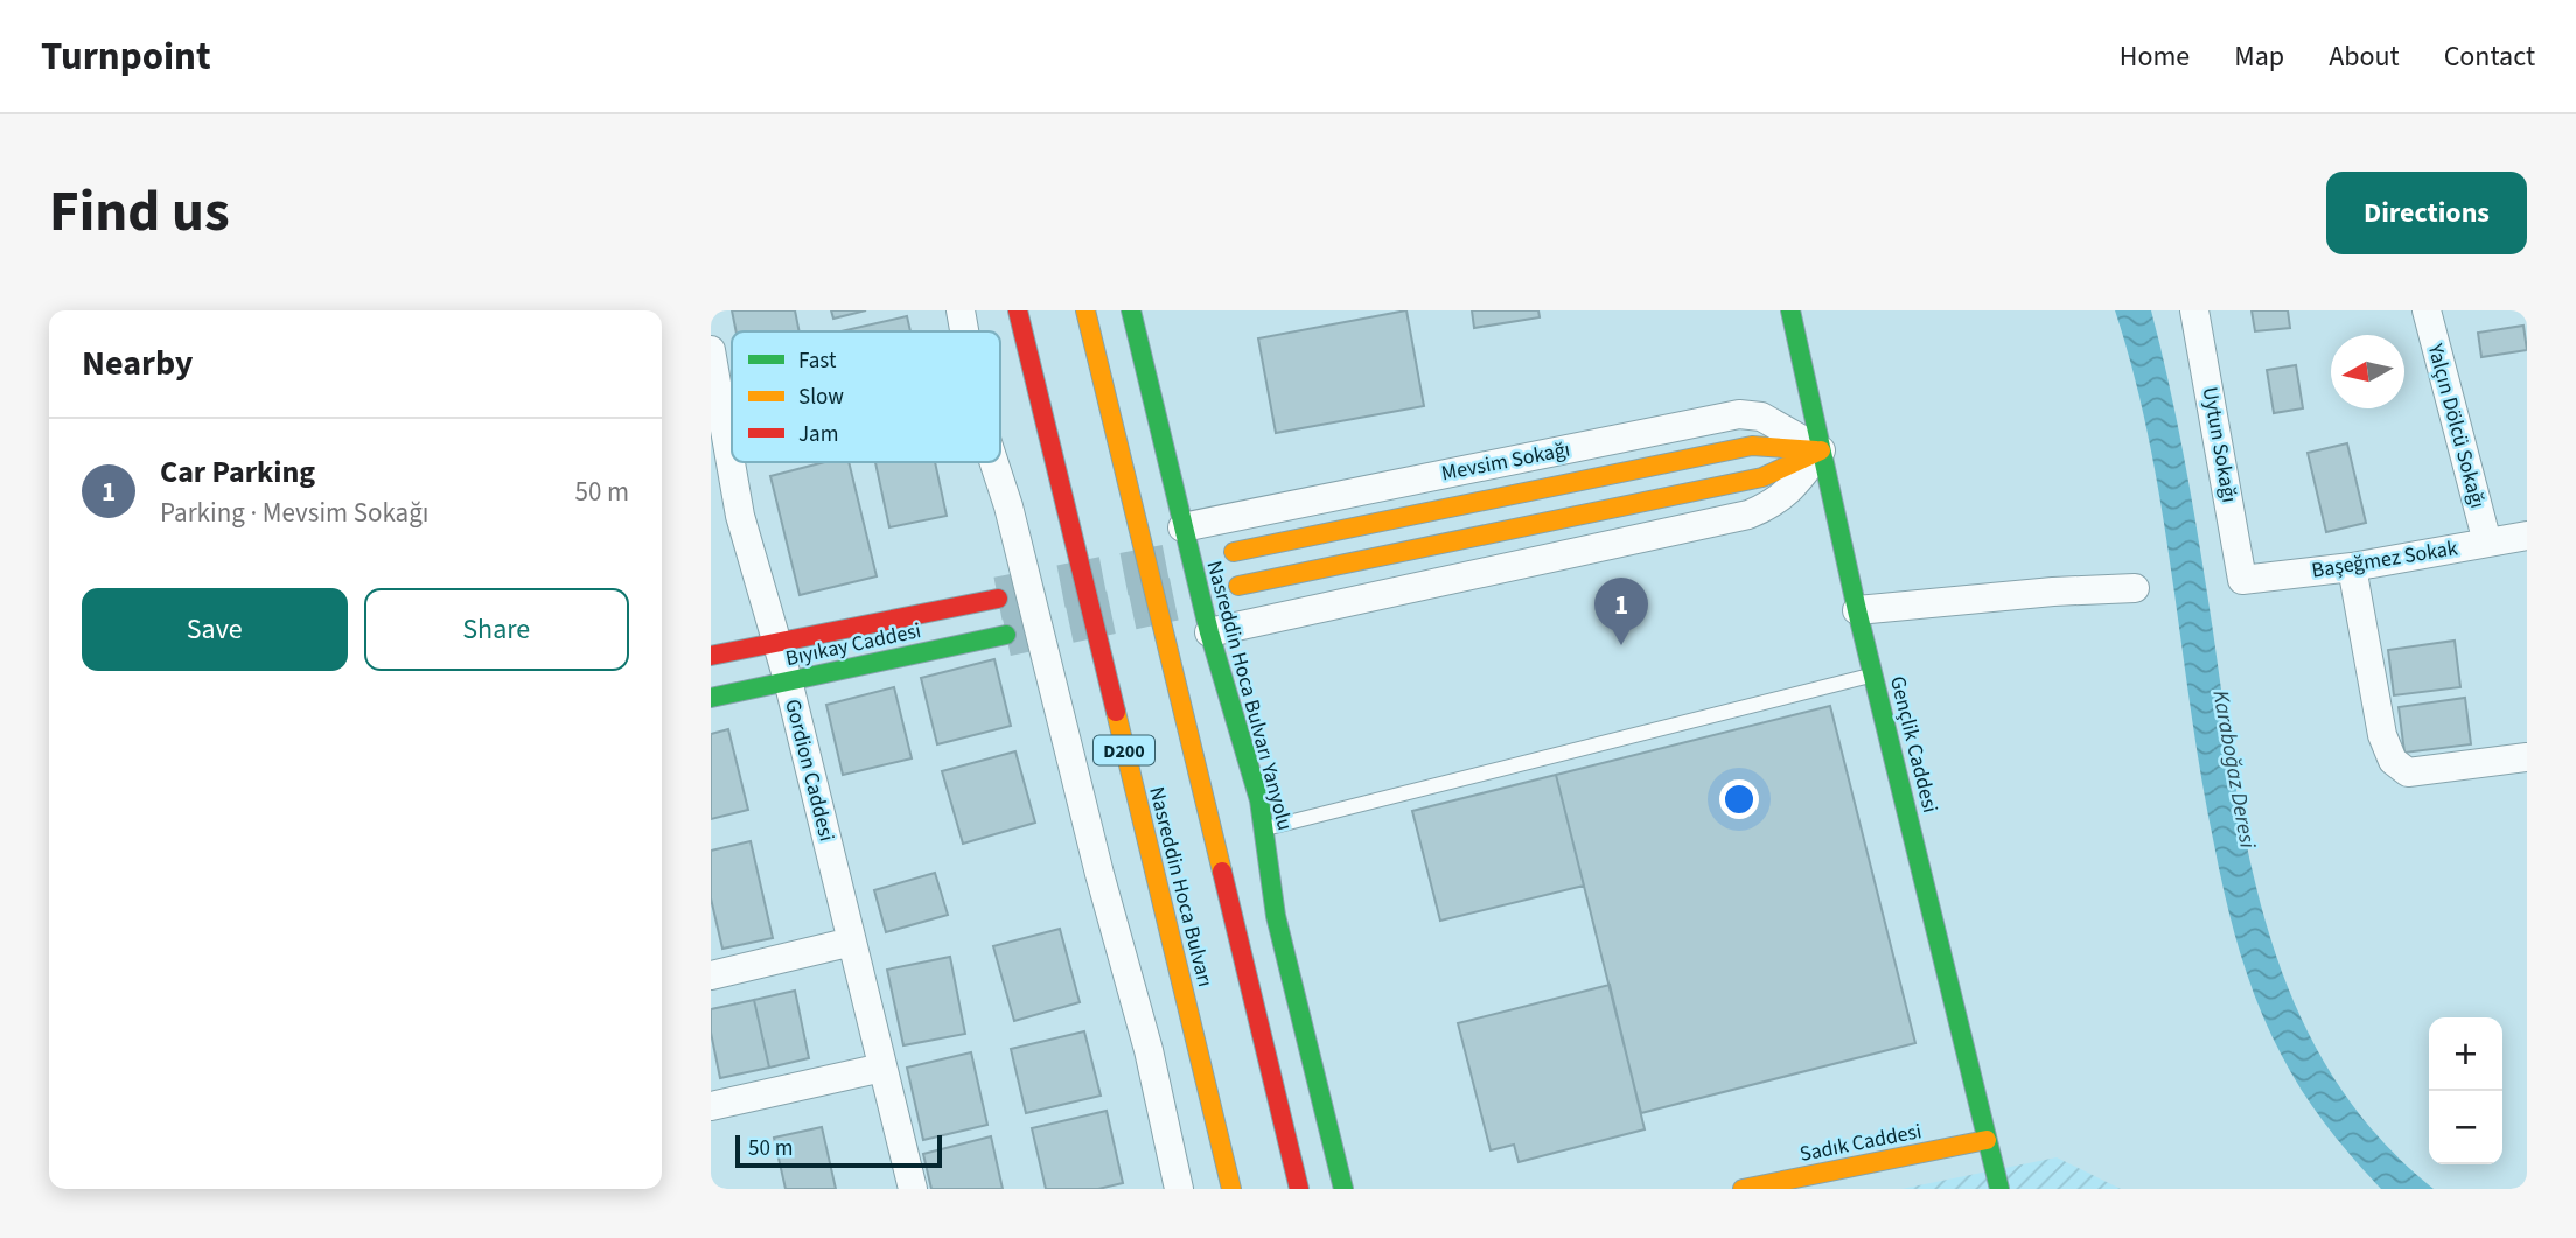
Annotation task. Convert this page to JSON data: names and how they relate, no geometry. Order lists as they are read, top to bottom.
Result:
{
  "streets": {
    "main road": [
      "Mevsim Sokağı",
      "Bıyıkay Caddesi",
      "Nasreddin Hoca Bulvarı Yanyolu",
      "Gençlik Caddesi",
      "D200",
      "Nasreddin Hoca Bulvarı",
      "Sadık Caddesi"
    ],
    "street": [
      "Yalçın Dölcü Sokağı",
      "Uytun Sokağı",
      "Başeğmez Sokak",
      "Gordion Caddesi"
    ]
  },
  "crossings": [
    ["Yalçın Dölcü Sokağı", "Başeğmez Sokak"],
    ["Uytun Sokağı", "Başeğmez Sokak"],
    ["Mevsim Sokağı", "Nasreddin Hoca Bulvarı Yanyolu"],
    ["Mevsim Sokağı", "Gençlik Caddesi"],
    ["Bıyıkay Caddesi", "Gordion Caddesi"],
    ["Gençlik Caddesi", "Sadık Caddesi"]
  ],
  "water": ["Karaboğaz Deresi"],
  "legend": ["Fast", "Slow", "Jam"],
  "scale_bar": "50 m",
  "north": "left",
  "page": {
    "header": "Turnpoint",
    "nav": [
      "Home",
      "Map",
      "About",
      "Contact"
    ],
    "title": "Find us",
    "buttons": [
      "Directions",
      ["Save", "Share"]
    ],
    "heading": "Nearby",
    "list": [
      {
        "mark": "1",
        "name": "Car Parking",
        "note": "Parking · Mevsim Sokağı",
        "value": "50 m"
      }
    ],
    "pins": "1",
    "map_buttons": ["+", "−"],
    "scale": "50 m"
  }
}
